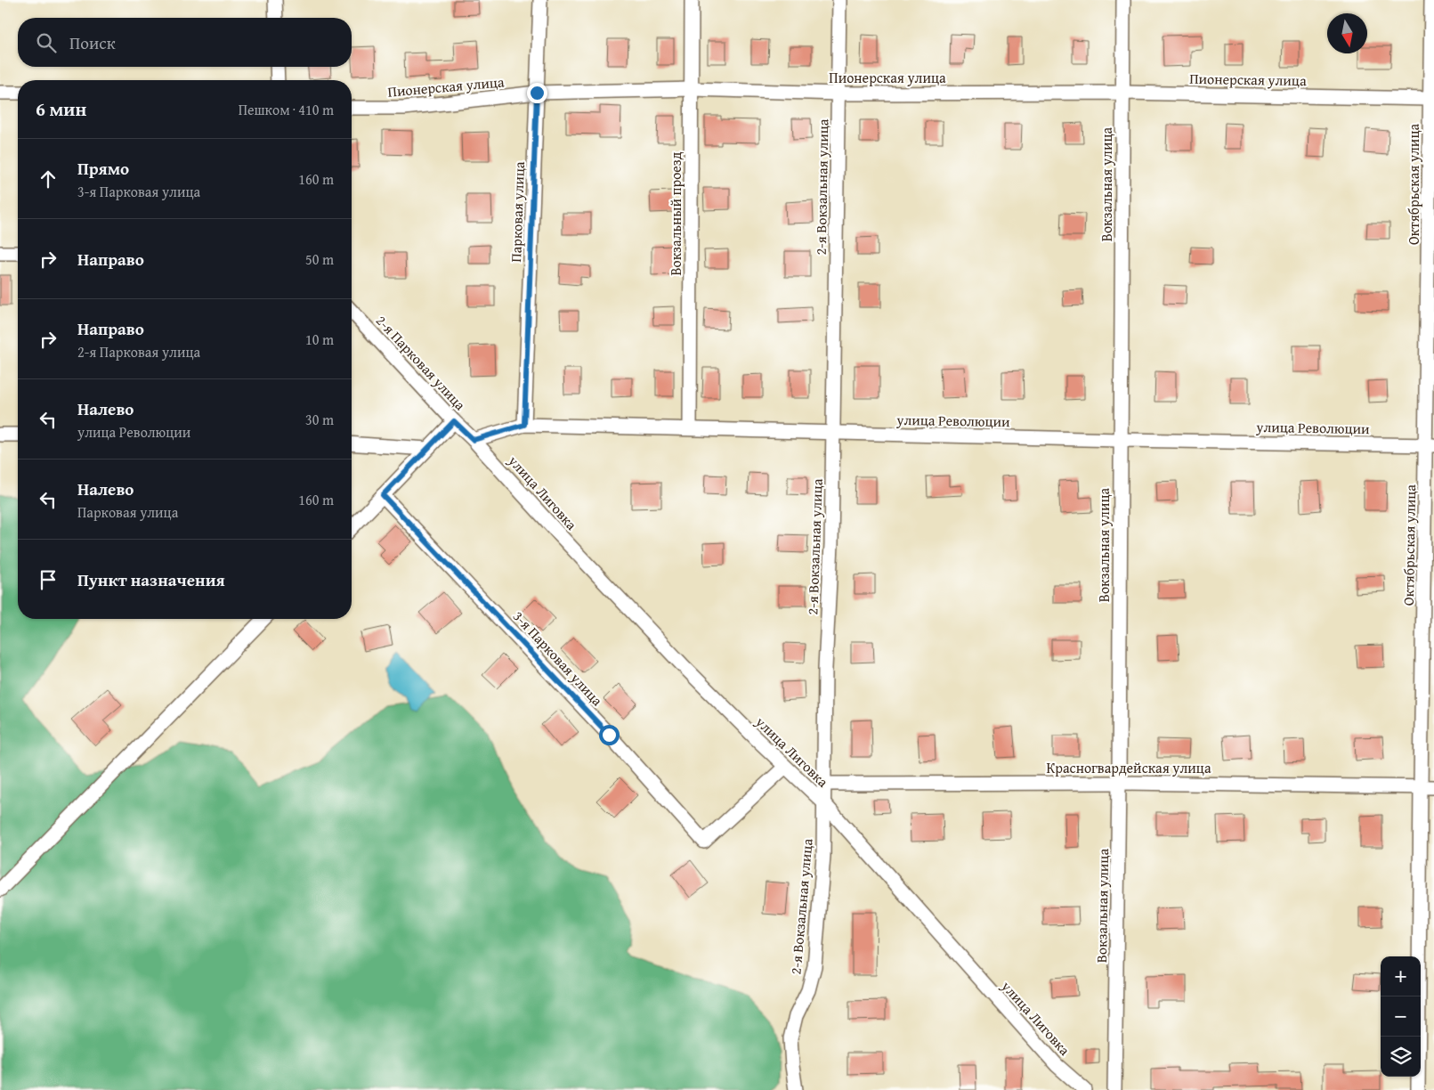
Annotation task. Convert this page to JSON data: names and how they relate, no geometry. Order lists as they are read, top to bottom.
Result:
{
  "streets": {
    "street": [
      "Пионерская улица",
      "Вокзальная улица",
      "Октябрьская улица",
      "2-я Вокзальная улица",
      "Парковая улица",
      "Вокзальный проезд",
      "2-я Парковая улица",
      "улица Революции",
      "улица Лиговка",
      "3-я Парковая улица",
      "Красногвардейская улица"
    ]
  },
  "crossings": [
    ["Пионерская улица", "Вокзальная улица"],
    ["Пионерская улица", "Октябрьская улица"],
    ["Пионерская улица", "2-я Вокзальная улица"],
    ["Пионерская улица", "Парковая улица"],
    ["Пионерская улица", "Вокзальный проезд"],
    ["Вокзальная улица", "улица Революции"],
    ["Вокзальная улица", "Красногвардейская улица"],
    ["Октябрьская улица", "улица Революции"],
    ["Октябрьская улица", "Красногвардейская улица"],
    ["2-я Вокзальная улица", "улица Революции"],
    ["2-я Вокзальная улица", "улица Лиговка"],
    ["2-я Вокзальная улица", "Красногвардейская улица"],
    ["Парковая улица", "улица Революции"],
    ["Вокзальный проезд", "улица Революции"],
    ["2-я Парковая улица", "улица Революции"],
    ["2-я Парковая улица", "улица Лиговка"],
    ["улица Революции", "улица Лиговка"],
    ["улица Лиговка", "3-я Парковая улица"]
  ],
  "north": "bottom",
  "page": {
    "search": "Поиск",
    "heading": ["6 мин", "Пешком · 410 m"],
    "list": [
      ["Прямо", "3-я Парковая улица", "160 m"],
      ["Направо", "50 m"],
      ["Направо", "2-я Парковая улица", "10 m"],
      ["Налево", "улица Революции", "30 m"],
      ["Налево", "Парковая улица", "160 m"],
      "Пункт назначения"
    ],
    "map_buttons": ["+", "−"]
  }
}
